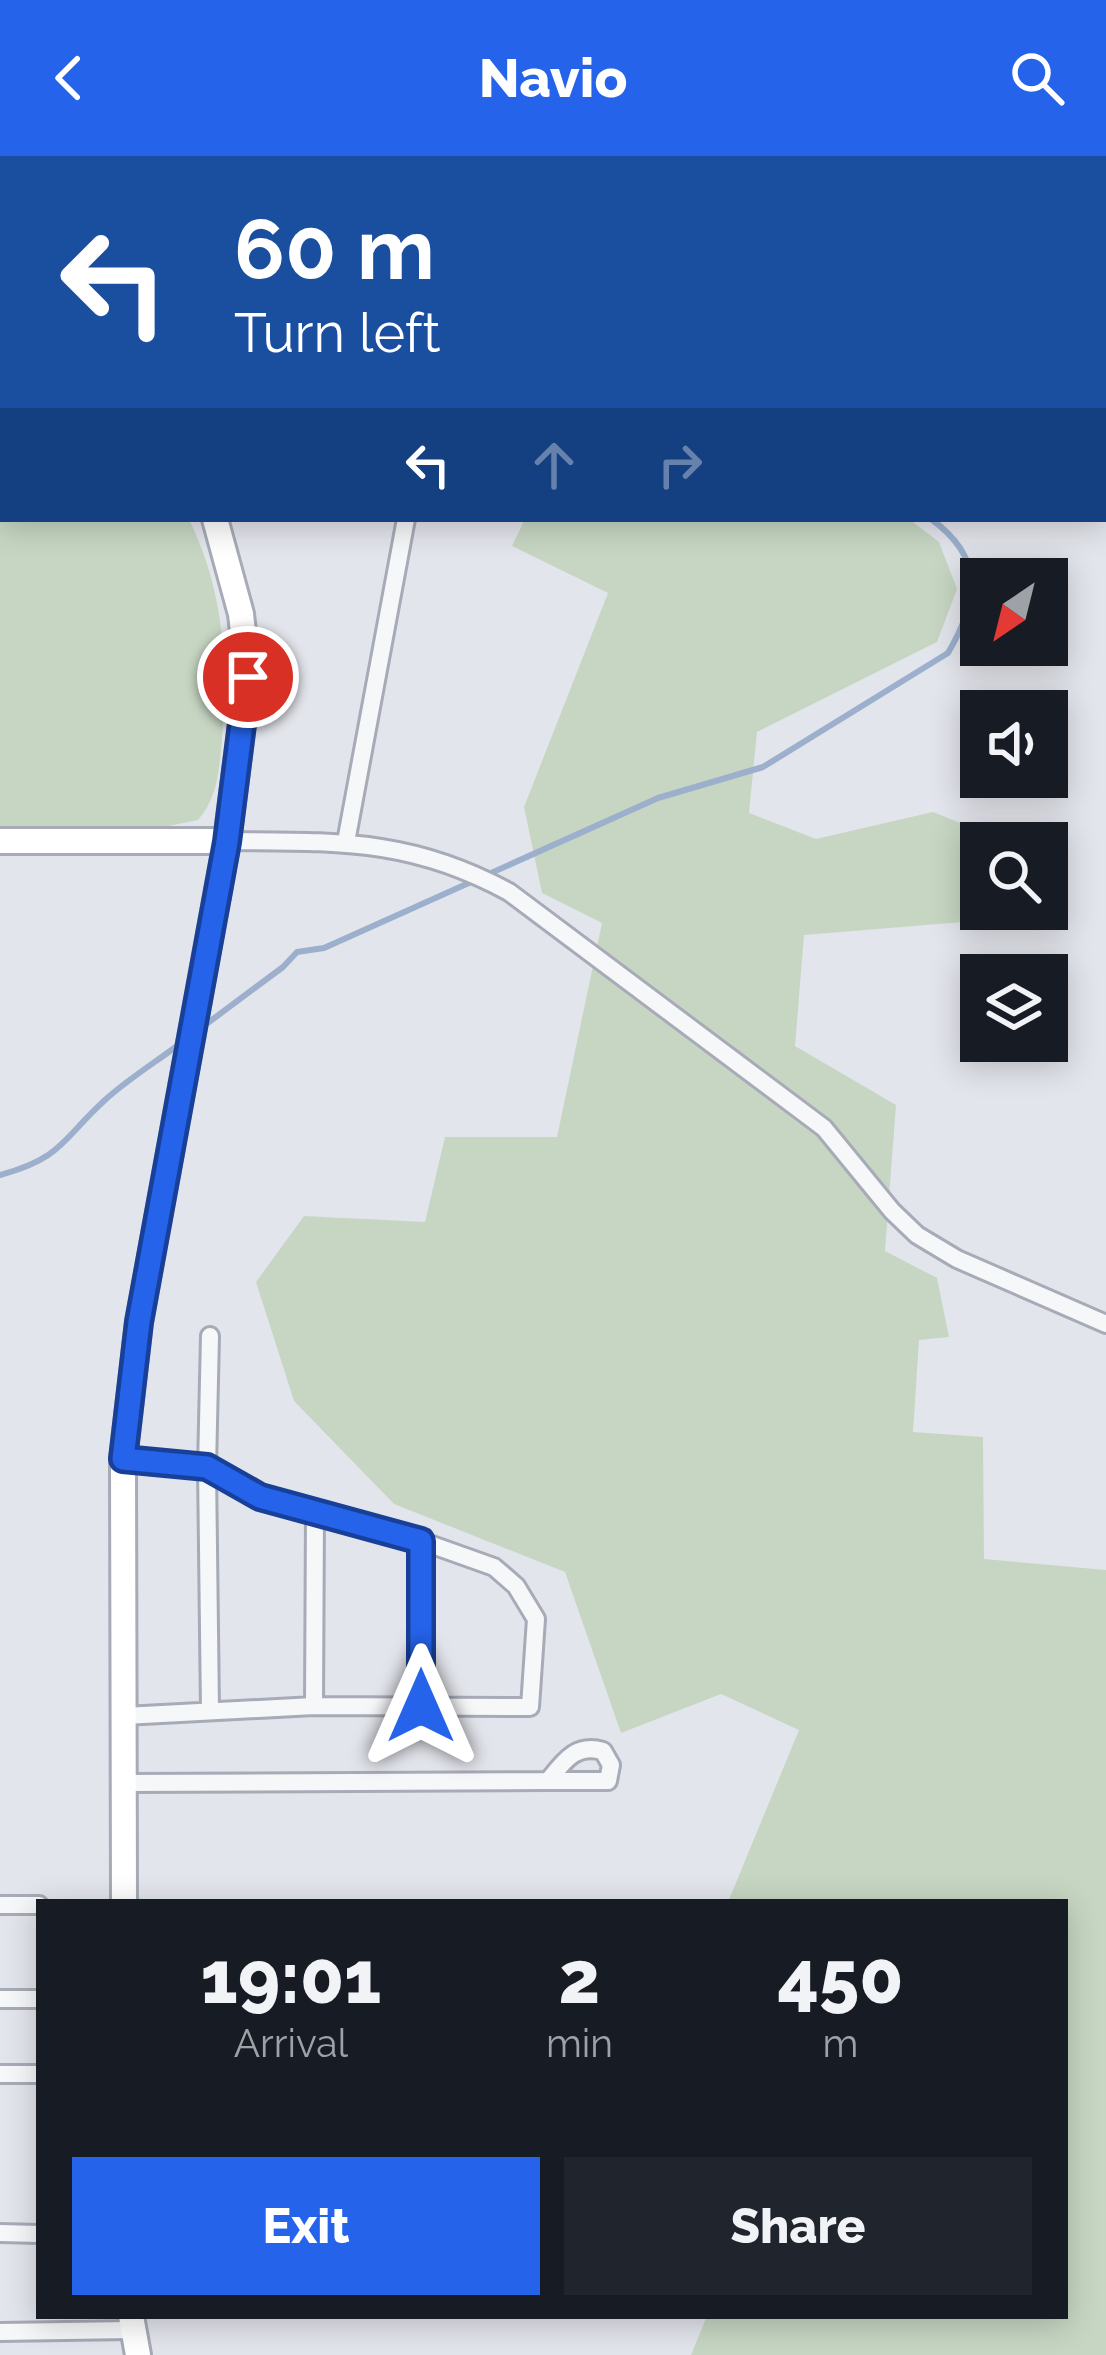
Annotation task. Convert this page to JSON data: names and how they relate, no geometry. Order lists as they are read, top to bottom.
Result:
{
  "north": "bottom left",
  "page": {
    "header": "Navio",
    "turn": ["60 m", "Turn left"],
    "eta": [
      "19:01",
      "Arrival",
      "2",
      "min",
      "450",
      "m"
    ],
    "buttons": ["Exit", "Share"]
  }
}
